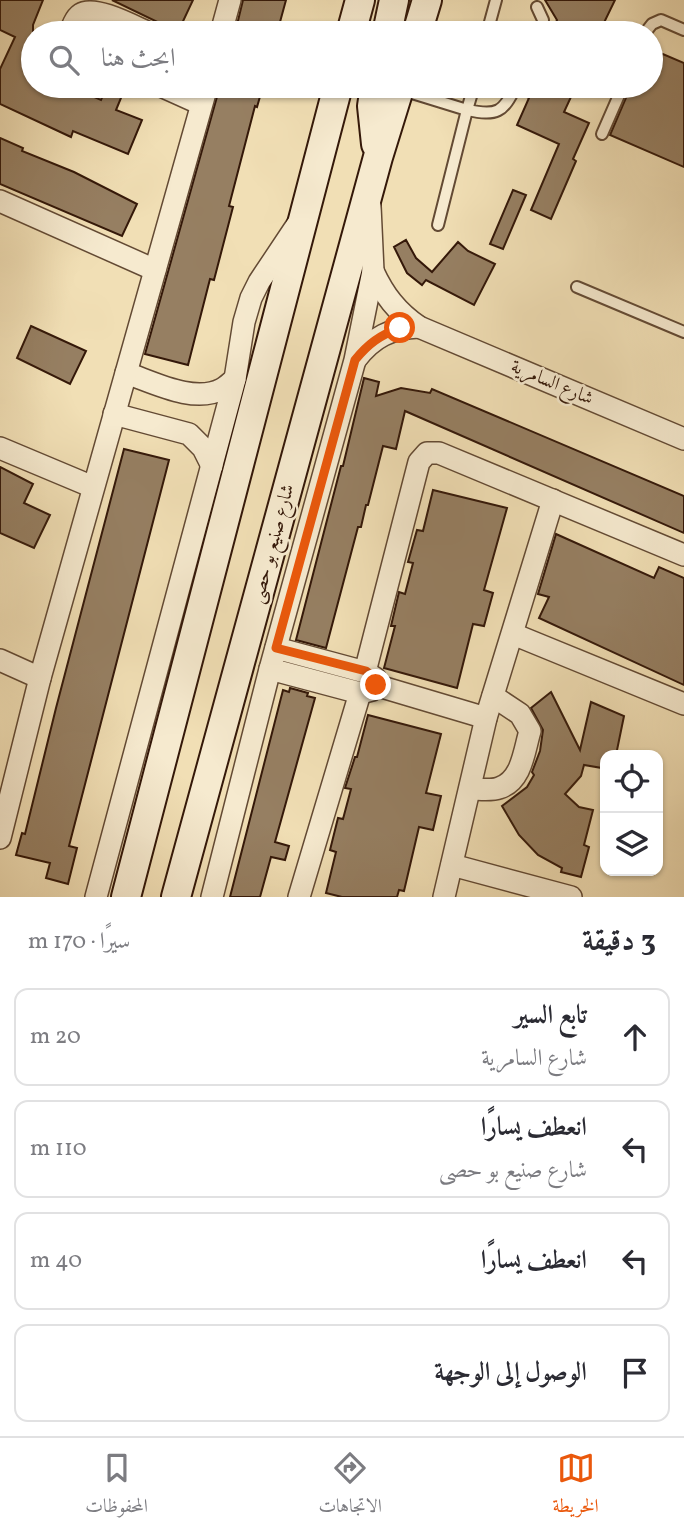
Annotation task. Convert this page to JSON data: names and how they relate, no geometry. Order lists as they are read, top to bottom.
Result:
{
  "streets": {
    "street": ["شارع السامرية", "شارع صنيع بو حصى"]
  },
  "crossings": [
    ["شارع السامرية", "شارع صنيع بو حصى"]
  ],
  "page": {
    "search": "ابحث هنا",
    "heading": ["3 دقيقة", "سيرًا · 170 m"],
    "list": [
      ["تابع السير", "شارع السامرية", "20 m"],
      ["انعطف يسارًا", "شارع صنيع بو حصى", "110 m"],
      ["انعطف يسارًا", "40 m"],
      "الوصول إلى الوجهة"
    ],
    "nav": ["الخريطة", "الاتجاهات", "المحفوظات"]
  }
}
